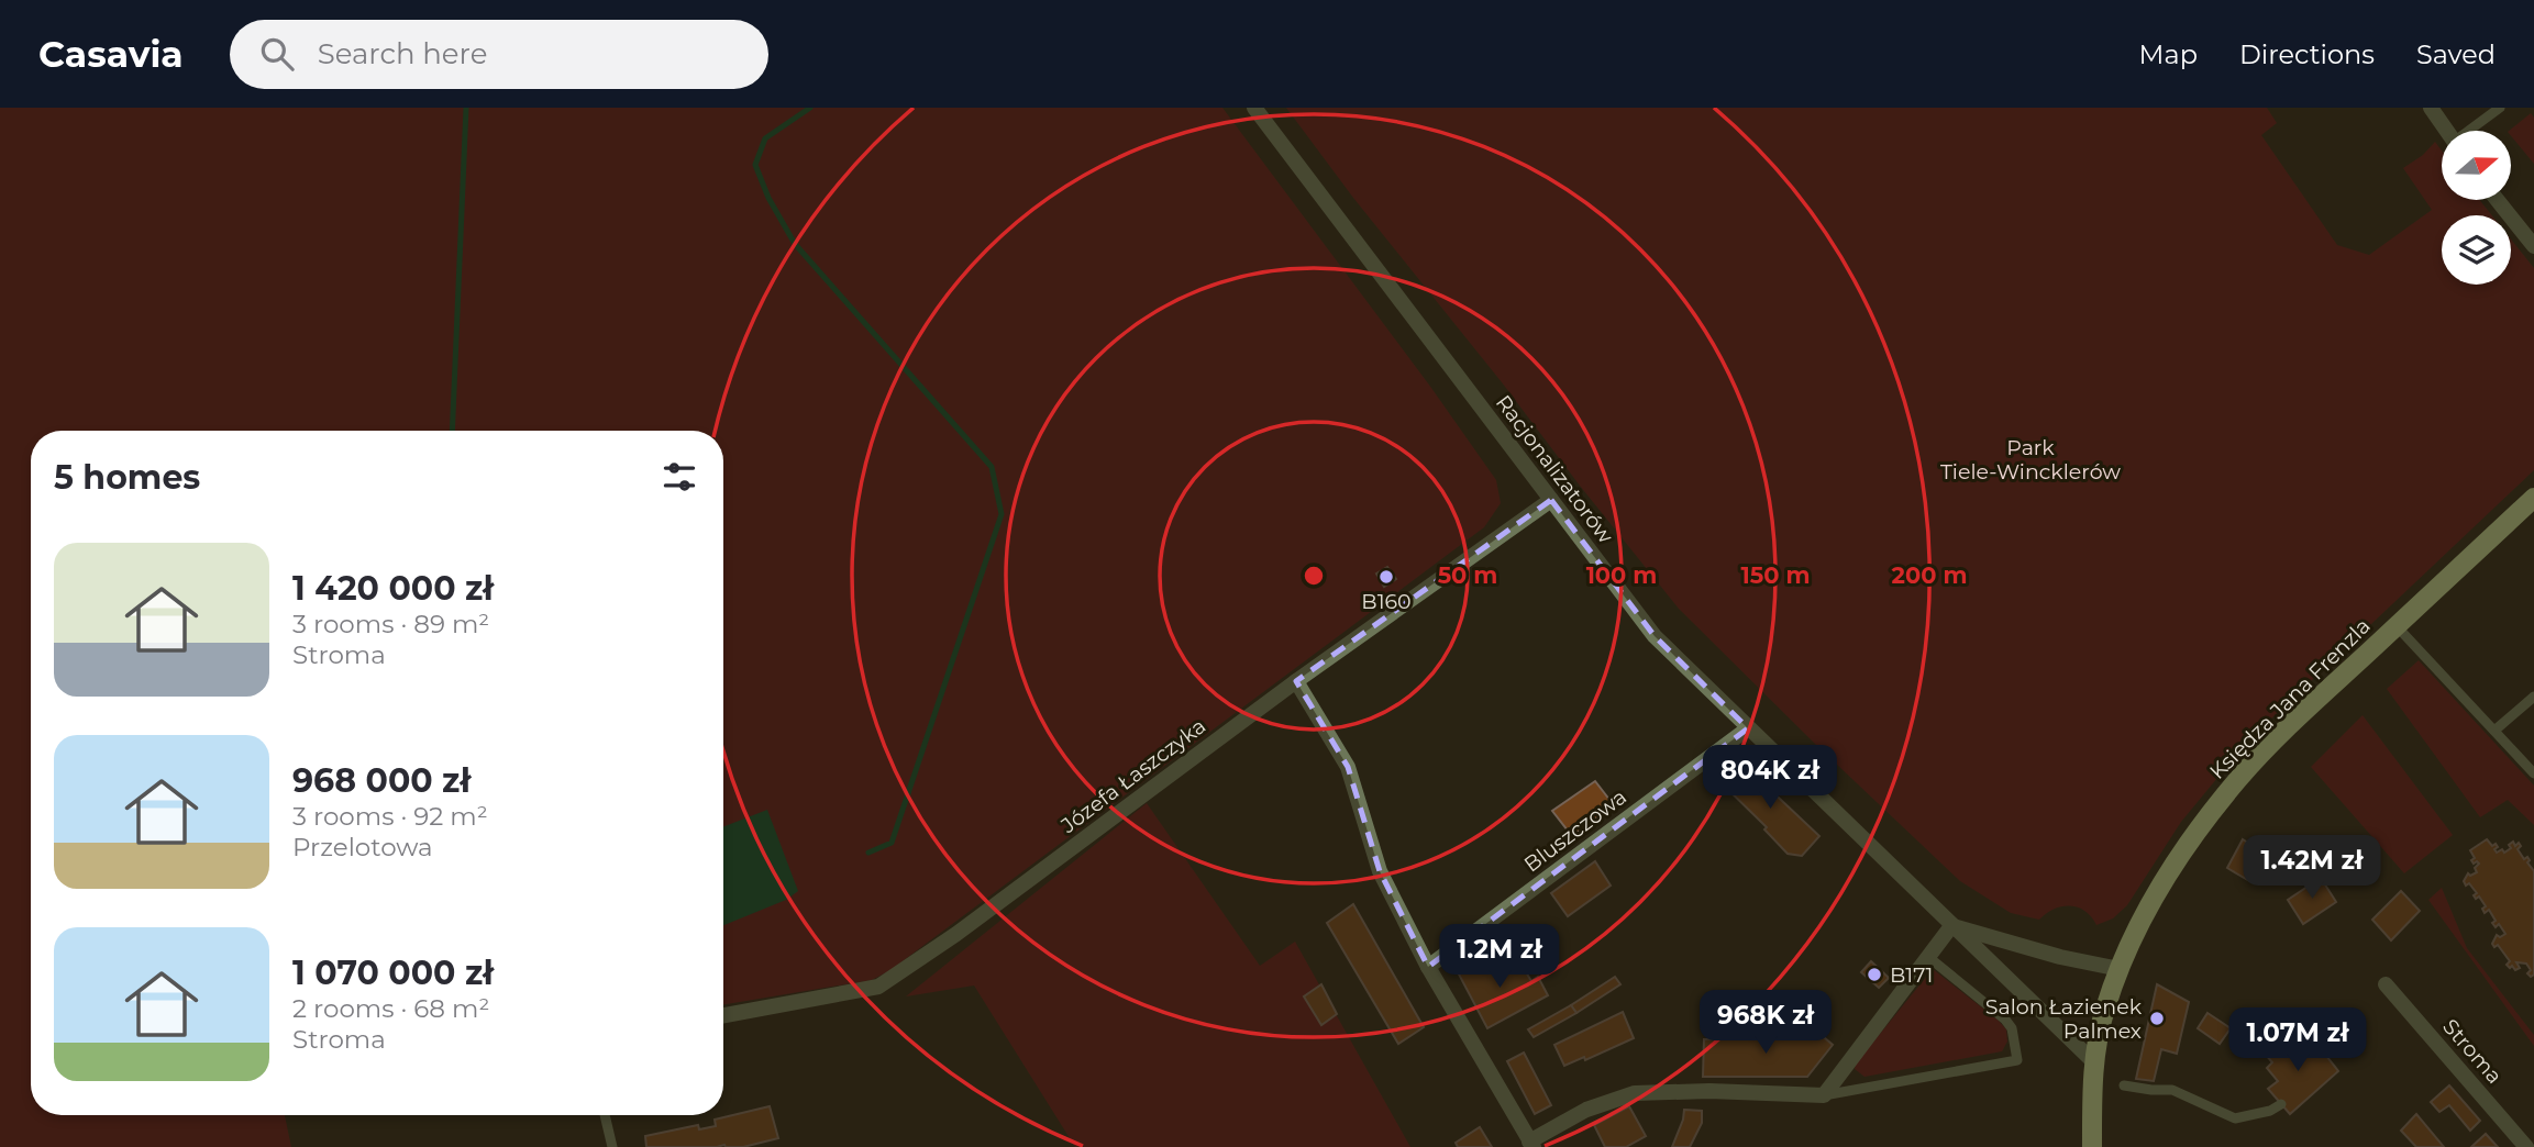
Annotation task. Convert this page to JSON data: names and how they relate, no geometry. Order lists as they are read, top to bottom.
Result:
{
  "streets": {
    "main road": ["Księdza Jana Frenzla"],
    "street": [
      "Racjonalizatorów",
      "Józefa Łaszczyka",
      "Bluszczowa",
      "Stroma"
    ]
  },
  "crossings": [
    ["Racjonalizatorów", "Księdza Jana Frenzla"],
    ["Racjonalizatorów", "Józefa Łaszczyka"],
    ["Racjonalizatorów", "Bluszczowa"]
  ],
  "parks": ["Park Tiele-Wincklerów"],
  "places": ["B160", "B171", "Salon Łazienek Palmex"],
  "north": "right",
  "page": {
    "header": "Casavia",
    "search": "Search here",
    "nav": ["Map", "Directions", "Saved"],
    "heading": "5 homes",
    "list": [
      {
        "name": "1 420 000 zł",
        "note": "3 rooms · 89 m² · Stroma"
      },
      {
        "name": "968 000 zł",
        "note": "3 rooms · 92 m² · Przelotowa"
      },
      {
        "name": "1 070 000 zł",
        "note": "2 rooms · 68 m² · Stroma"
      }
    ],
    "price": [
      "804K zł",
      "1.42M zł",
      "1.2M zł",
      "968K zł",
      "1.07M zł"
    ]
  },
  "rings": [
    "50 m",
    "100 m",
    "150 m",
    "200 m"
  ]
}
